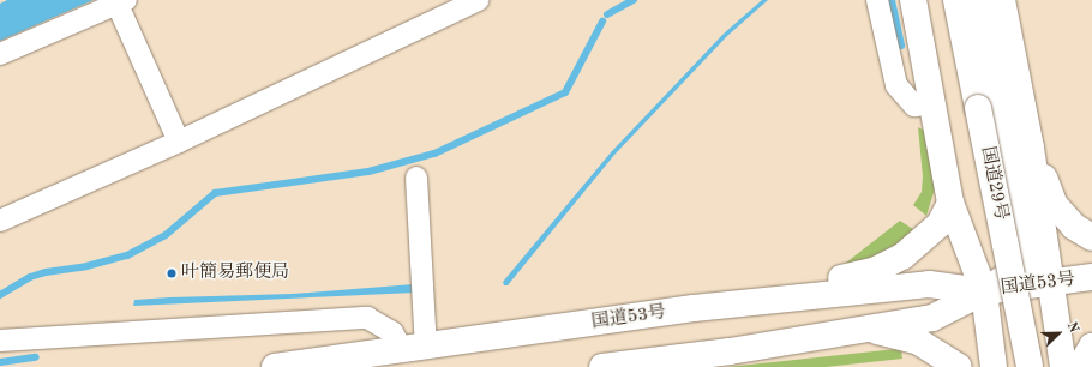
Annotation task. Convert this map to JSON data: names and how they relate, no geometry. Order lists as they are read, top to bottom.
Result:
{
  "streets": {
    "highway": ["国道29号", "国道53号"]
  },
  "places": ["叶簡易郵便局"],
  "north": "top right"
}
